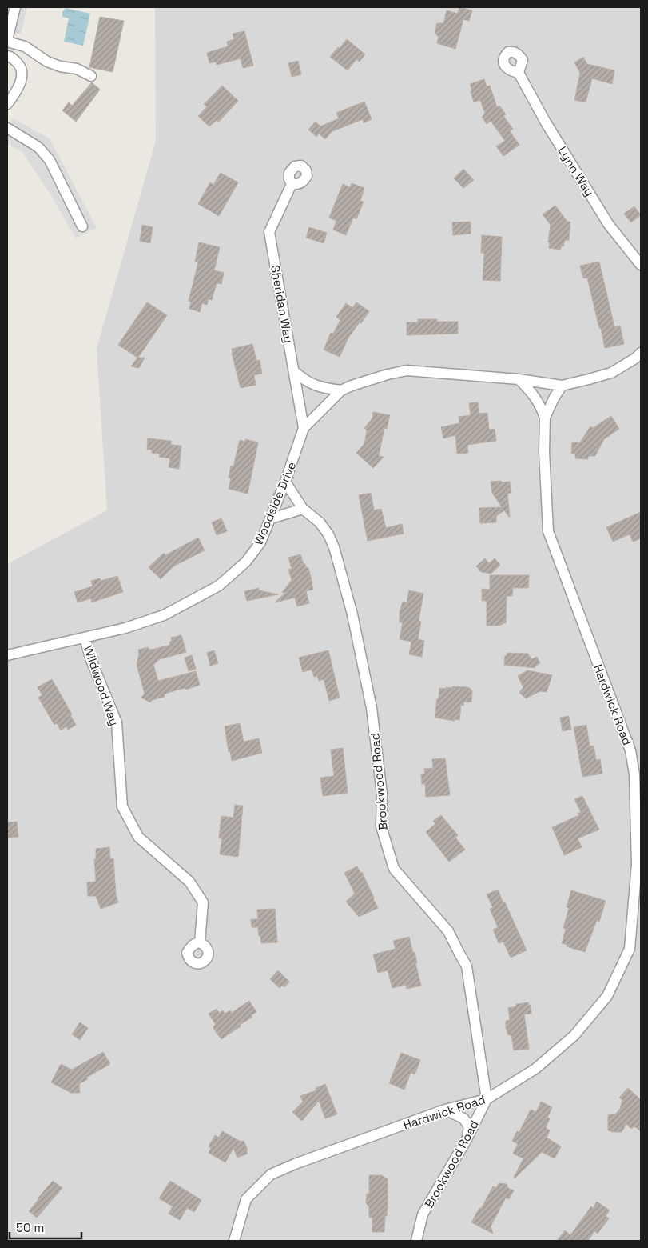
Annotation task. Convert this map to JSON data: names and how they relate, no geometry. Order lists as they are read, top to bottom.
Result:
{
  "streets": {
    "street": [
      "Lynn Way",
      "Sheridan Way",
      "Woodside Drive",
      "Wildwood Way",
      "Hardwick Road",
      "Brookwood Road"
    ]
  },
  "crossings": [
    ["Sheridan Way", "Woodside Drive"],
    ["Woodside Drive", "Wildwood Way"],
    ["Woodside Drive", "Hardwick Road"],
    ["Woodside Drive", "Brookwood Road"],
    ["Hardwick Road", "Brookwood Road"]
  ],
  "scale_bar": "50 m"
}
